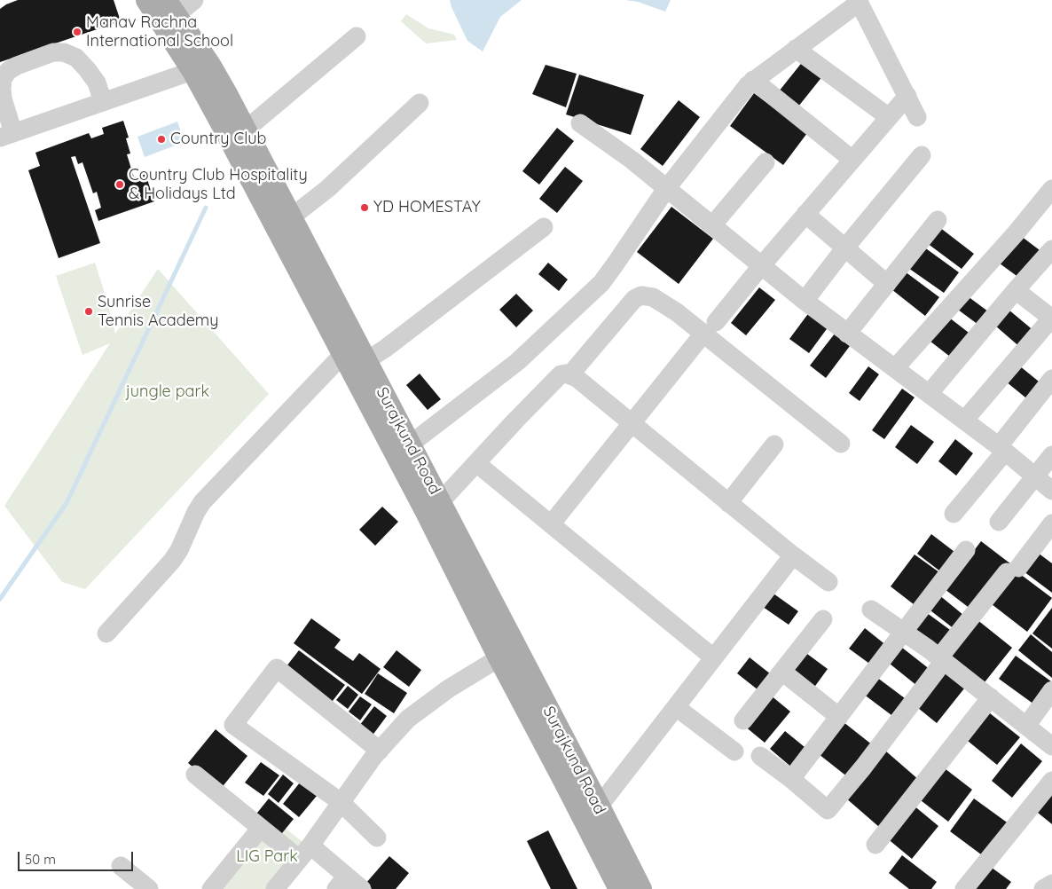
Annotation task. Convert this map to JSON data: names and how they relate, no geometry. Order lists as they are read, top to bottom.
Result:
{
  "streets": {
    "main road": ["Surajkund Road"]
  },
  "parks": ["jungle park", "LIG Park"],
  "places": [
    "Manav Rachna International School",
    "Country Club",
    "Country Club Hospitality & Holidays Ltd",
    "YD HOMESTAY",
    "Sunrise Tennis Academy"
  ],
  "scale_bar": "50 m"
}
